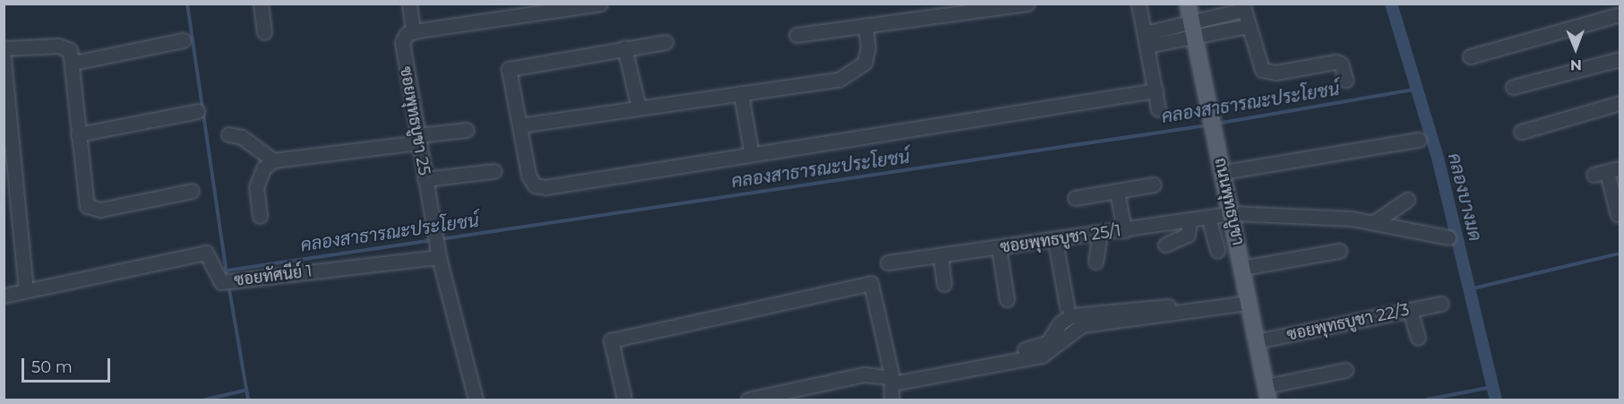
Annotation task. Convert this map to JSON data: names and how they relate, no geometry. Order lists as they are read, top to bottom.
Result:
{
  "streets": {
    "main road": ["ถนนพุทธบูชา"],
    "street": [
      "ซอยพุทธบูชา 25",
      "ซอยพุทธบูชา 25/1",
      "ซอยทัศนีย์ 1",
      "ซอยพุทธบูชา 22/3"
    ]
  },
  "crossings": [
    ["ซอยพุทธบูชา 25", "ซอยทัศนีย์ 1"],
    ["ถนนพุทธบูชา", "ซอยพุทธบูชา 25/1"],
    ["ถนนพุทธบูชา", "ซอยพุทธบูชา 22/3"]
  ],
  "water": ["คลองสาธารณะประโยชน์", "คลองบางมด"],
  "scale_bar": "50 m",
  "north": "bottom"
}
